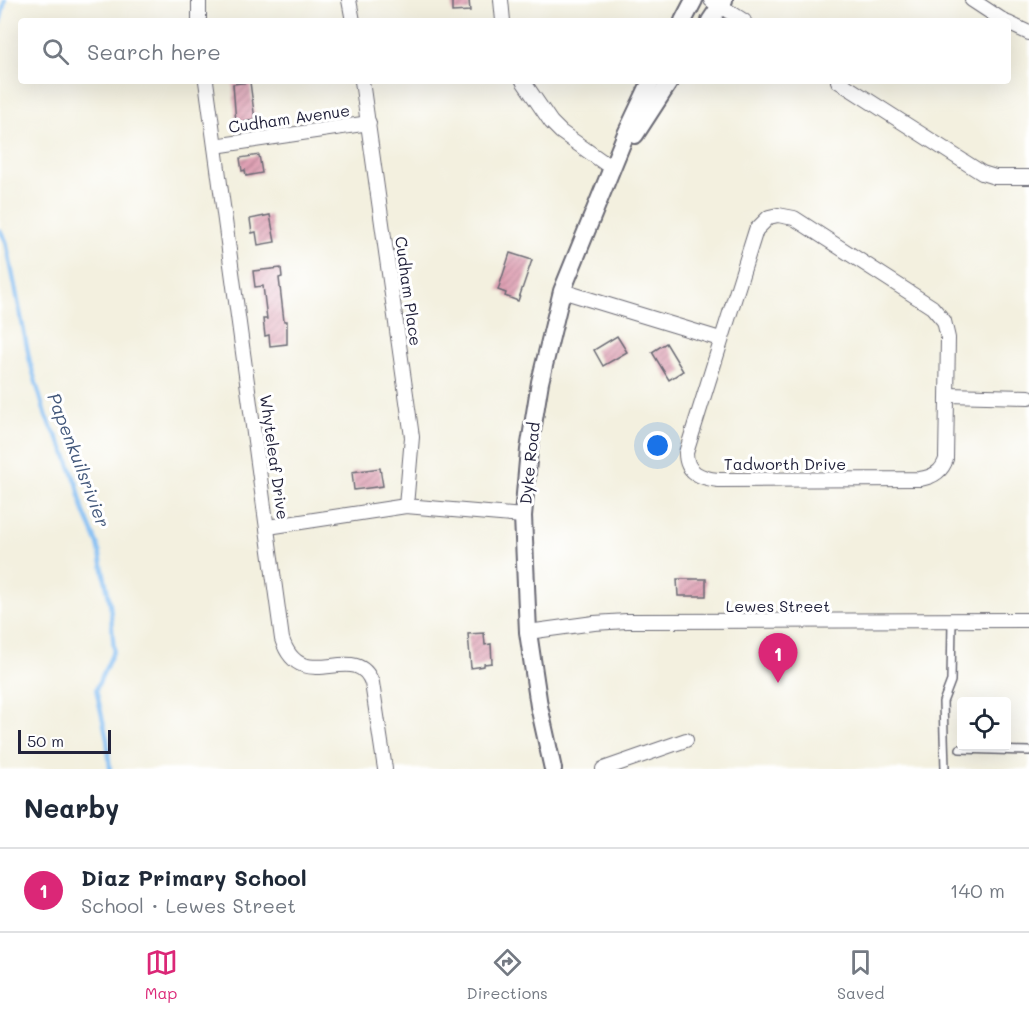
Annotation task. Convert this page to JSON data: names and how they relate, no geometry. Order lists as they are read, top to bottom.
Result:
{
  "streets": {
    "street": [
      "Cudham Avenue",
      "Cudham Place",
      "Whyteleaf Drive",
      "Dyke Road",
      "Tadworth Drive",
      "Lewes Street"
    ]
  },
  "crossings": [
    ["Cudham Avenue", "Cudham Place"],
    ["Cudham Avenue", "Whyteleaf Drive"],
    ["Dyke Road", "Lewes Street"]
  ],
  "water": ["Papenkuilsrivier"],
  "scale_bar": "50 m",
  "page": {
    "search": "Search here",
    "pins": "1",
    "scale": "50 m",
    "heading": "Nearby",
    "list": [
      {
        "mark": "1",
        "name": "Diaz Primary School",
        "note": "School · Lewes Street",
        "value": "140 m"
      }
    ],
    "nav": ["Map", "Directions", "Saved"]
  }
}
